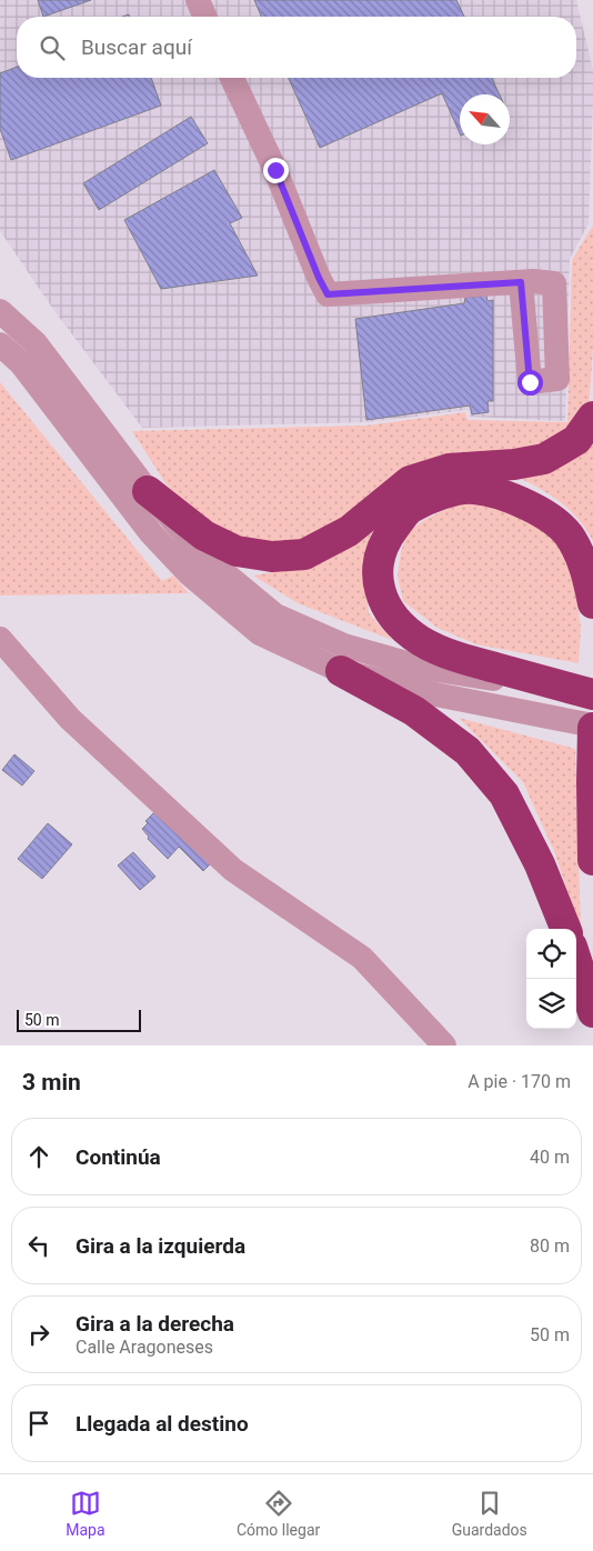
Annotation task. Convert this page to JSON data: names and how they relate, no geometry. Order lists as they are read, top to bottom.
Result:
{
  "scale_bar": "50 m",
  "north": "top left",
  "page": {
    "search": "Buscar aquí",
    "scale": "50 m",
    "heading": ["3 min", "A pie · 170 m"],
    "list": [
      ["Continúa", "40 m"],
      ["Gira a la izquierda", "80 m"],
      ["Gira a la derecha", "Calle Aragoneses", "50 m"],
      "Llegada al destino"
    ],
    "nav": ["Mapa", "Cómo llegar", "Guardados"]
  }
}
